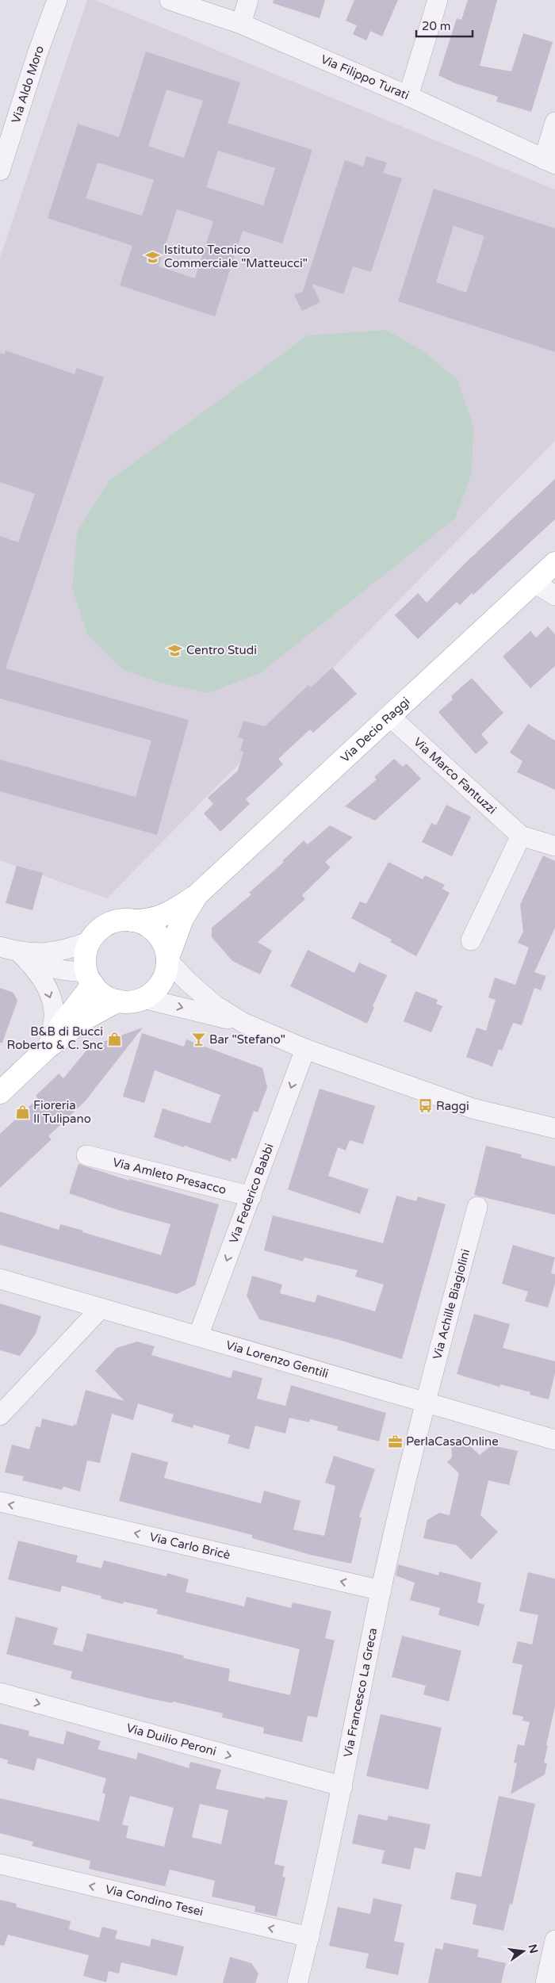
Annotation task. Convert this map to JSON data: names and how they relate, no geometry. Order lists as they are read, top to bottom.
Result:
{
  "streets": {
    "main road": ["Via Decio Raggi"],
    "street": [
      "Via Filippo Turati",
      "Via Aldo Moro",
      "Via Marco Fantuzzi",
      "Via Amleto Presacco",
      "Via Federico Babbi",
      "Via Achille Biagiolini",
      "Via Lorenzo Gentili",
      "Via Carlo Bricè",
      "Via Francesco La Greca",
      "Via Duilio Peroni",
      "Via Condino Tesei"
    ]
  },
  "crossings": [
    ["Via Decio Raggi", "Via Marco Fantuzzi"],
    ["Via Amleto Presacco", "Via Federico Babbi"],
    ["Via Federico Babbi", "Via Lorenzo Gentili"],
    ["Via Achille Biagiolini", "Via Lorenzo Gentili"],
    ["Via Achille Biagiolini", "Via Francesco La Greca"],
    ["Via Lorenzo Gentili", "Via Francesco La Greca"],
    ["Via Carlo Bricè", "Via Francesco La Greca"],
    ["Via Francesco La Greca", "Via Duilio Peroni"],
    ["Via Francesco La Greca", "Via Condino Tesei"]
  ],
  "one_way": [
    "Via Federico Babbi",
    "Via Carlo Bricè",
    "Via Duilio Peroni",
    "Via Condino Tesei"
  ],
  "places": {
    "school or university": ["Istituto Tecnico Commerciale \"Matteucci\"", "Centro Studi"],
    "shop": ["B&B di Bucci Roberto & C. Snc", "Fioreria Il Tulipano"],
    "bar": ["Bar \"Stefano\""],
    "bus stop": ["Raggi"],
    "office": ["PerlaCasaOnline"]
  },
  "scale_bar": "20 m",
  "north": "right"
}
